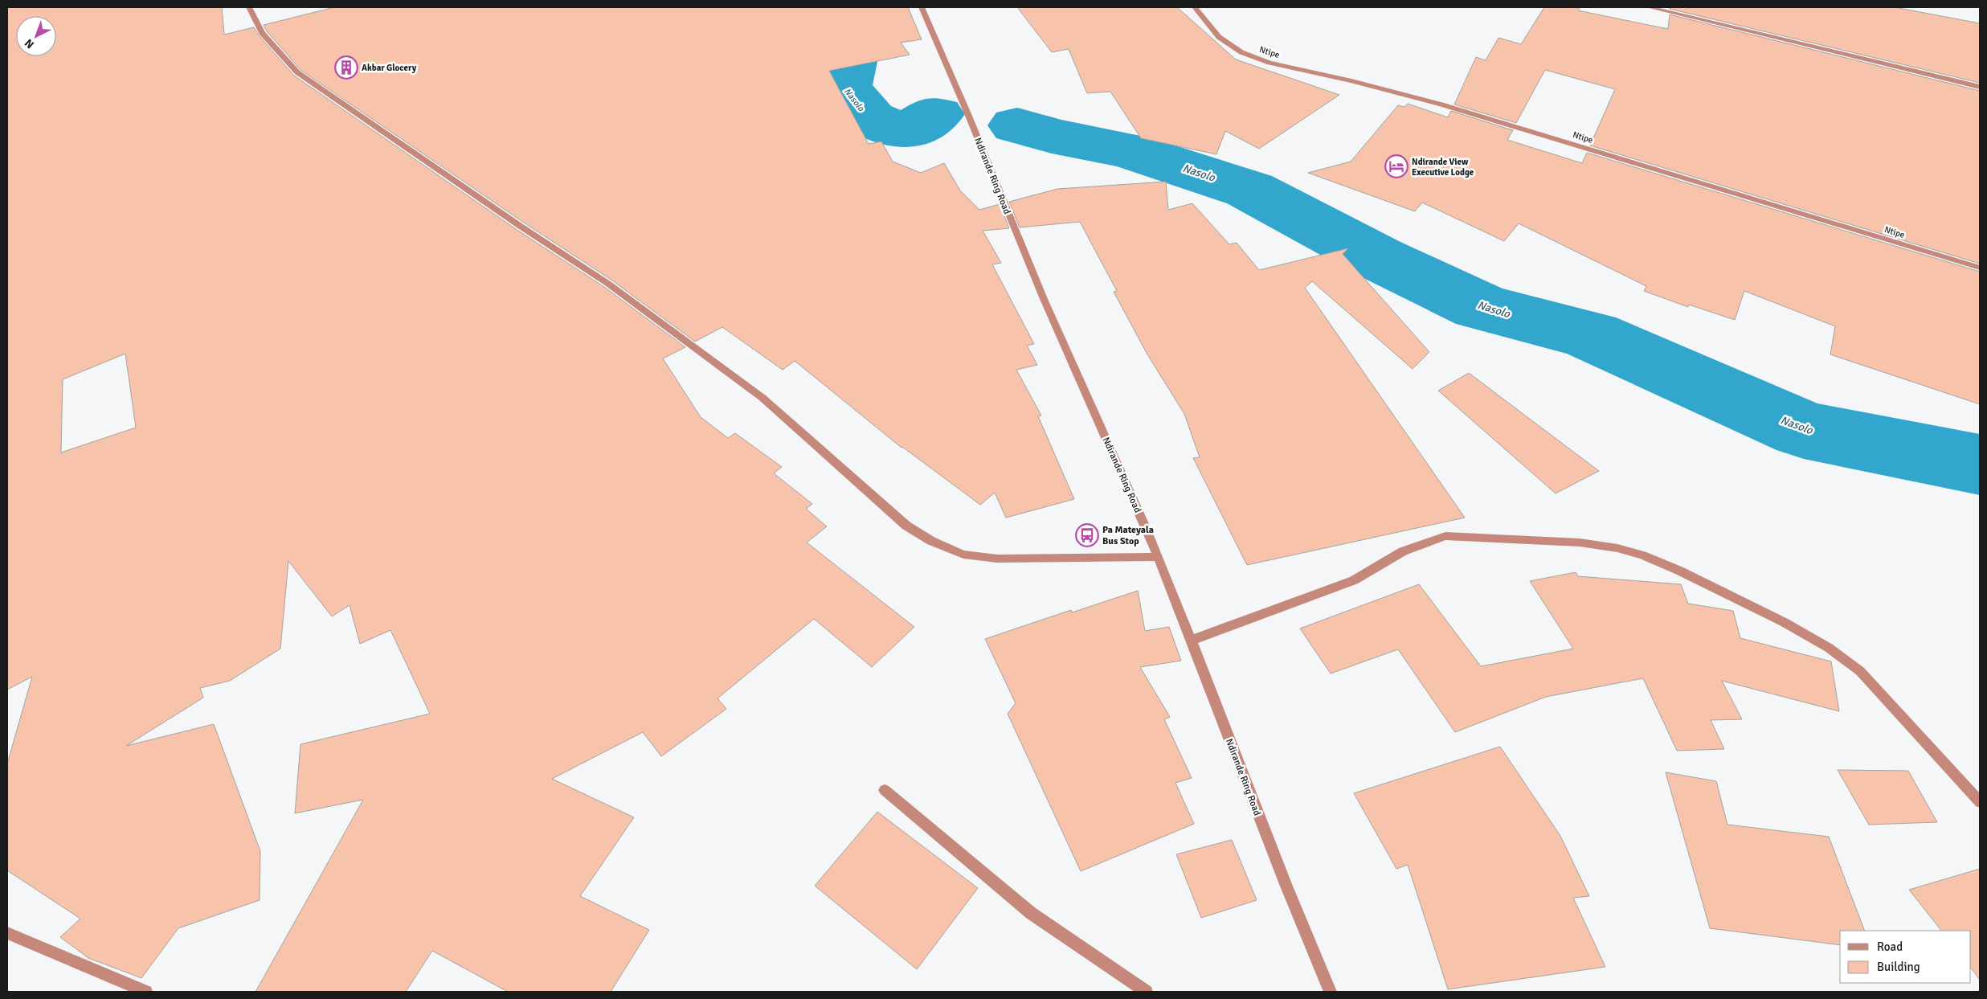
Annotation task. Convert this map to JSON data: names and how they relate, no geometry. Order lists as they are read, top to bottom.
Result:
{
  "streets": {
    "street": ["Ntipe", "Ndirande Ring Road"]
  },
  "water": ["Nasolo"],
  "places": {
    "building": ["Akbar Glocery"],
    "hotel": ["Ndirande View Executive Lodge"],
    "bus stop": ["Pa Mateyala Bus Stop"]
  },
  "legend": ["Road", "Building"],
  "north": "bottom left"
}
